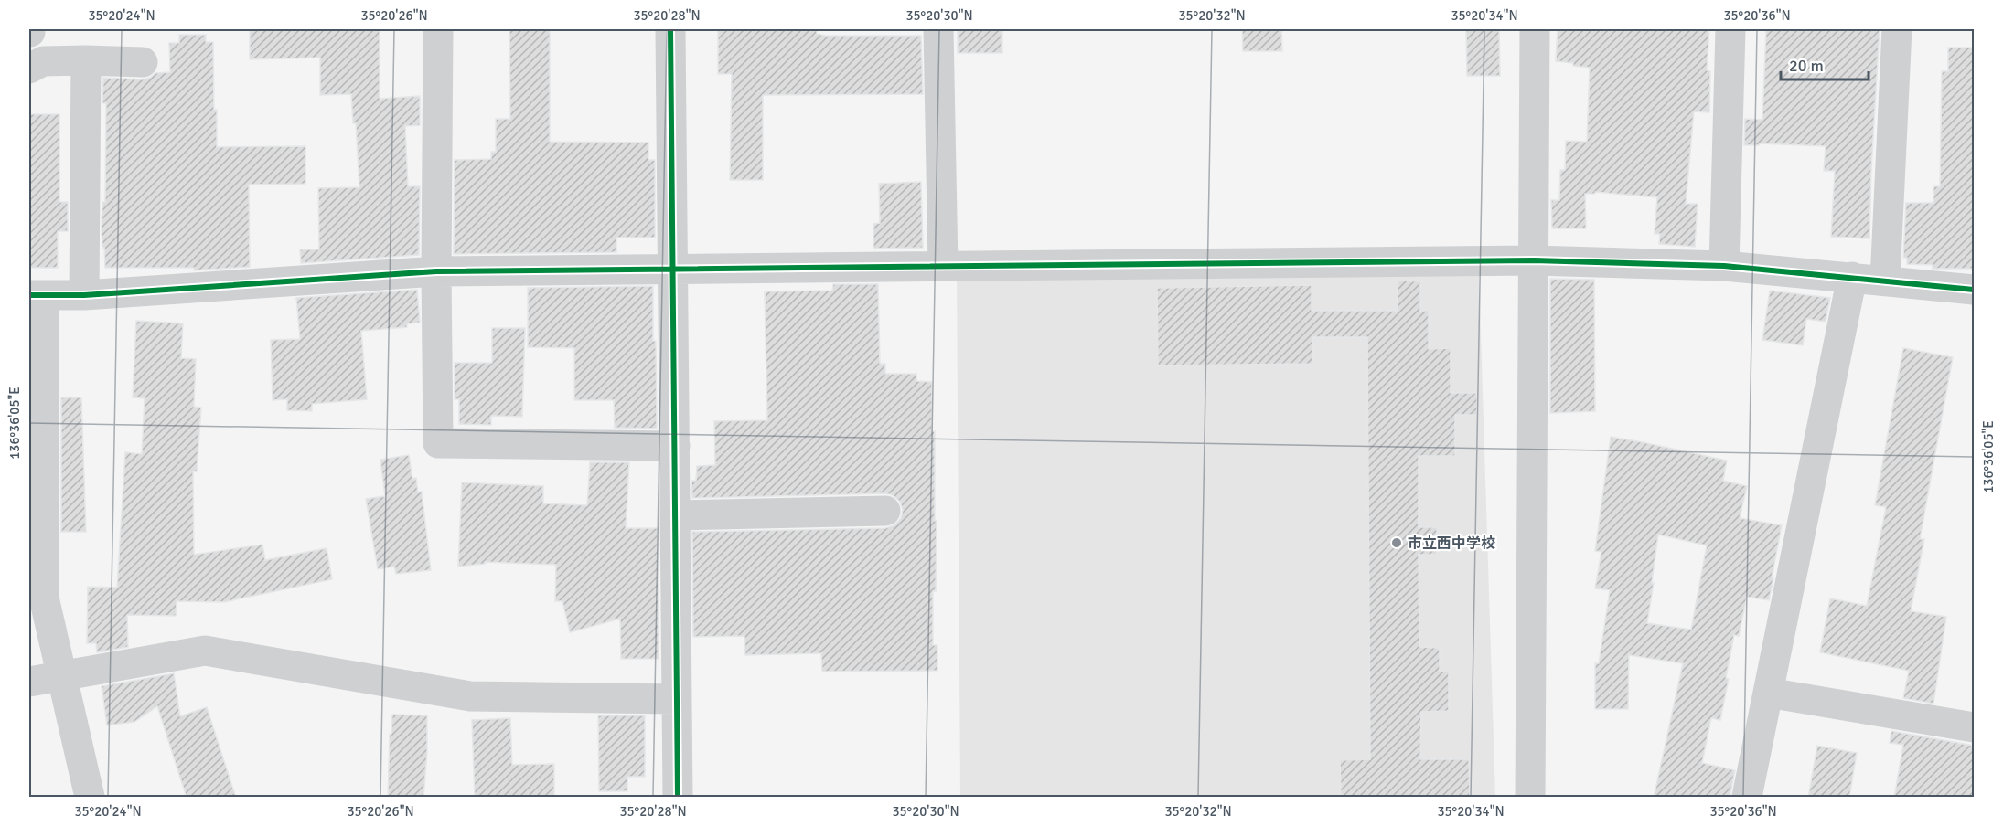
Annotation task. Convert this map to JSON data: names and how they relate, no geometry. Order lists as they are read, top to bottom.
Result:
{
  "places": ["市立西中学校"],
  "scale_bar": "20 m",
  "coordinates": [
    "35°20'24\"N",
    "35°20'26\"N",
    "35°20'28\"N",
    "35°20'30\"N",
    "35°20'32\"N",
    "35°20'34\"N",
    "35°20'36\"N",
    "136°36'05\"E"
  ]
}
